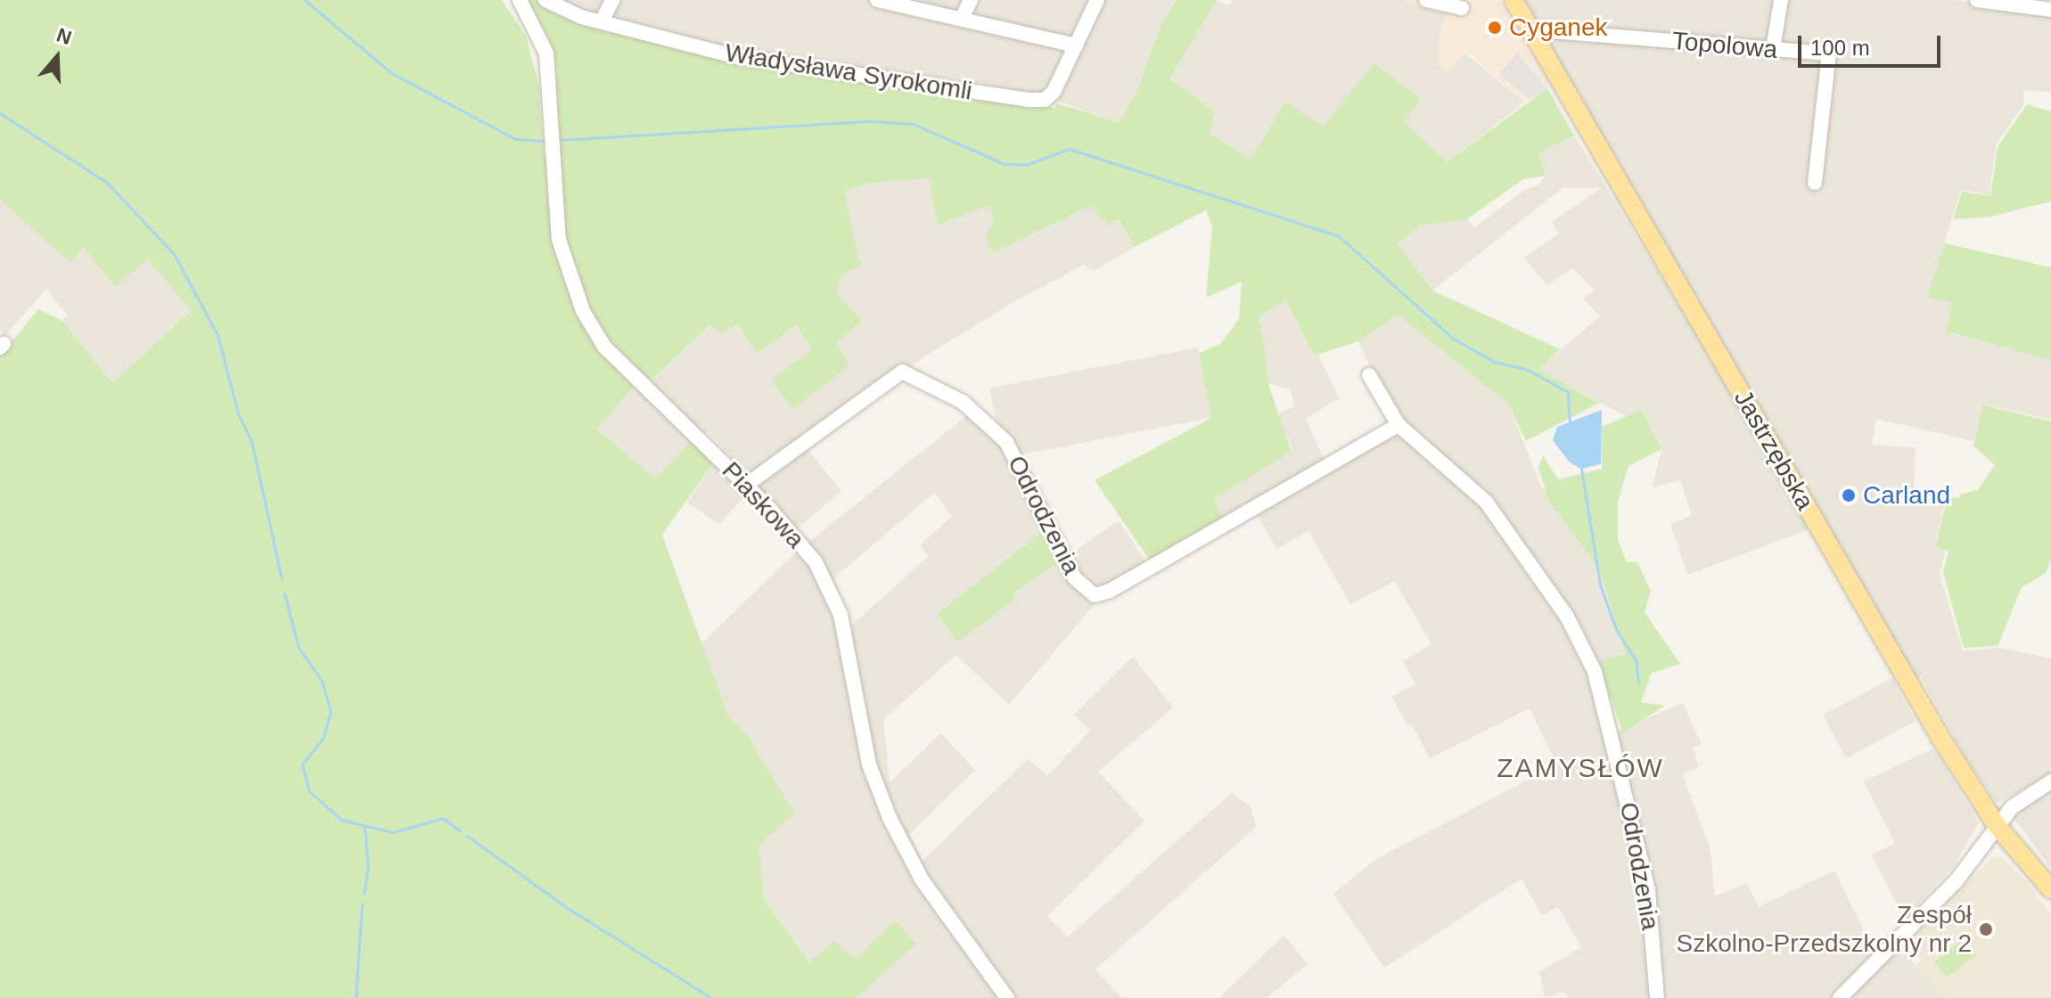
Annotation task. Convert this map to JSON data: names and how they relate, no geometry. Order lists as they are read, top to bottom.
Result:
{
  "streets": {
    "main road": ["Jastrzębska"],
    "street": [
      "Topolowa",
      "Władysława Syrokomli",
      "Piaskowa",
      "Odrodzenia"
    ]
  },
  "crossings": [
    ["Topolowa", "Jastrzębska"],
    ["Piaskowa", "Odrodzenia"]
  ],
  "districts": ["ZAMYSŁÓW"],
  "places": ["Cyganek", "Carland", "Zespół Szkolno-Przedszkolny nr 2"],
  "scale_bar": "100 m",
  "north": "top"
}
